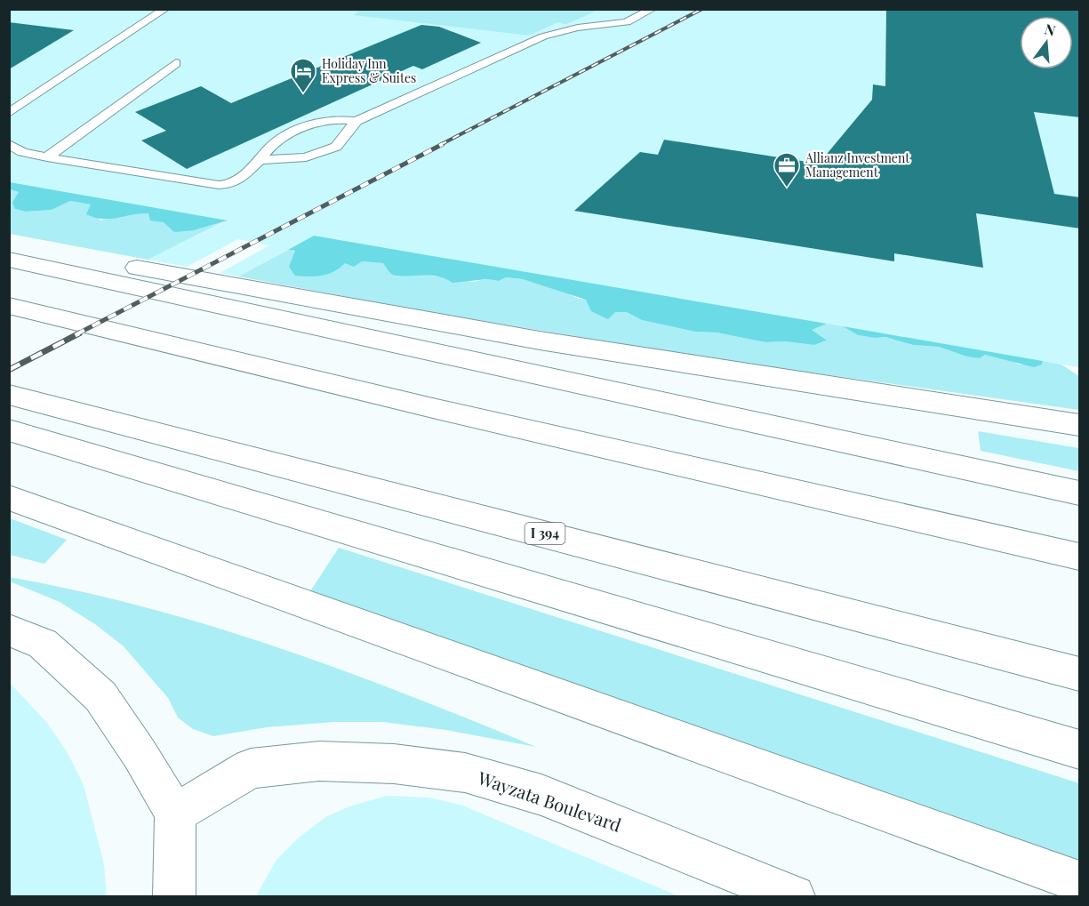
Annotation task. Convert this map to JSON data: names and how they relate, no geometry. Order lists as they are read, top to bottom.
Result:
{
  "streets": {
    "main road": ["I 394", "Wayzata Boulevard"]
  },
  "places": {
    "hotel": ["Holiday Inn Express & Suites"],
    "office": ["Allianz Investment Management"]
  },
  "north": "top"
}
